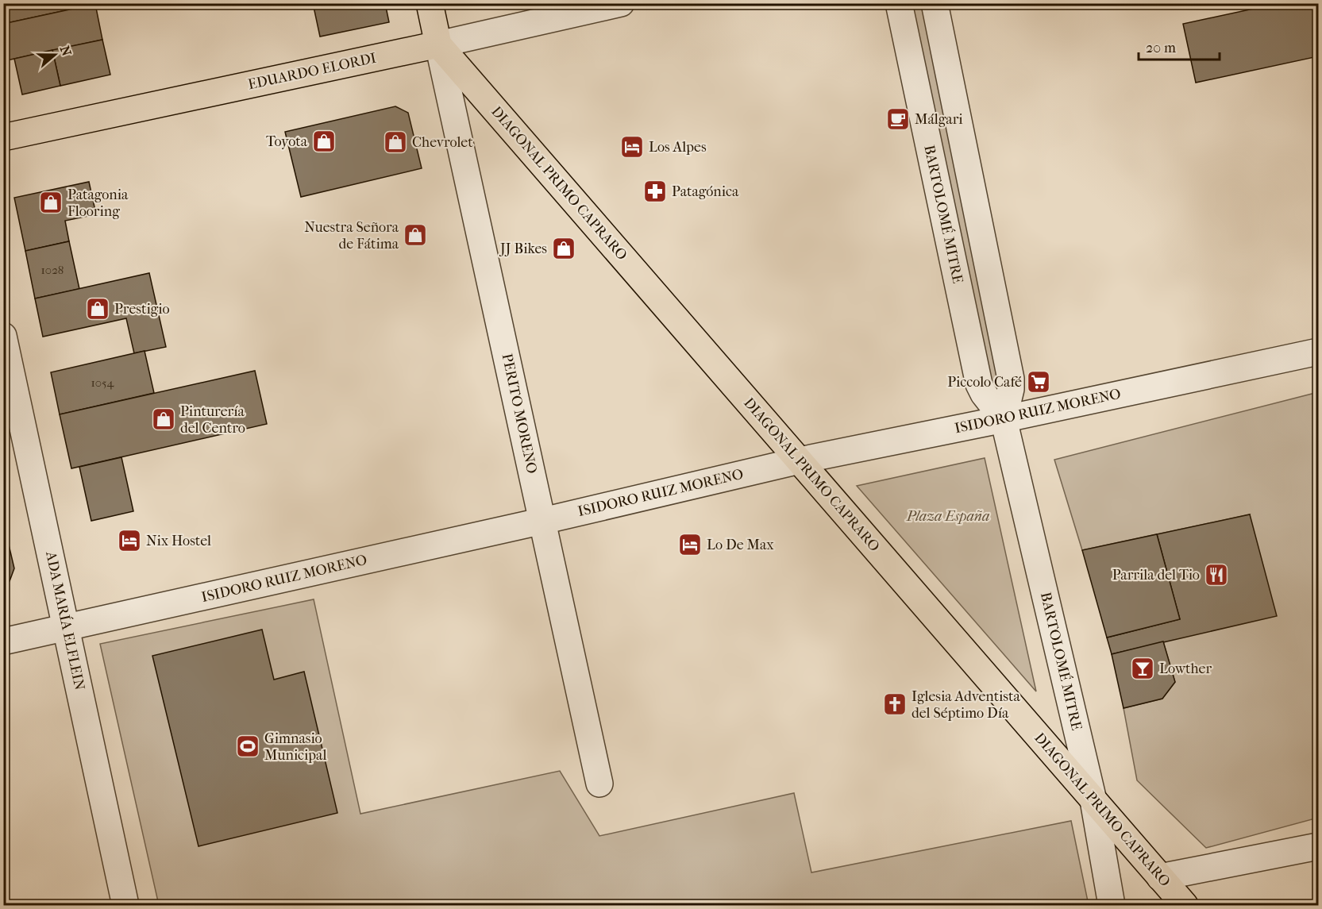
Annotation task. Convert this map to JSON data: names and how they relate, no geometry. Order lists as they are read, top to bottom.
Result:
{
  "streets": {
    "main road": ["EDUARDO ELORDI", "DIAGONAL PRIMO CAPRARO"],
    "street": [
      "BARTOLOMÉ MITRE",
      "ISIDORO RUIZ MORENO",
      "PERITO MORENO",
      "ADA MARÍA ELFLEIN"
    ]
  },
  "crossings": [
    ["EDUARDO ELORDI", "DIAGONAL PRIMO CAPRARO"],
    ["EDUARDO ELORDI", "PERITO MORENO"],
    ["DIAGONAL PRIMO CAPRARO", "BARTOLOMÉ MITRE"],
    ["DIAGONAL PRIMO CAPRARO", "ISIDORO RUIZ MORENO"],
    ["DIAGONAL PRIMO CAPRARO", "PERITO MORENO"],
    ["BARTOLOMÉ MITRE", "ISIDORO RUIZ MORENO"],
    ["ISIDORO RUIZ MORENO", "PERITO MORENO"],
    ["ISIDORO RUIZ MORENO", "ADA MARÍA ELFLEIN"]
  ],
  "parks": ["Plaza España"],
  "places": {
    "cafe": ["Málgari"],
    "shop": [
      "Toyota",
      "Chevrolet",
      "Patagonia Flooring",
      "Nuestra Señora de Fátima",
      "JJ Bikes",
      "Prestigio",
      "Pinturería del Centro"
    ],
    "hotel": ["Los Alpes", "Nix Hostel", "Lo De Max"],
    "pharmacy": ["Patagónica"],
    "supermarket": ["Piccolo Café"],
    "restaurant": ["Parrila del Tio"],
    "bar": ["Lowther"],
    "church": ["Iglesia Adventista del Séptimo Día"],
    "sports": ["Gimnasio Municipal"]
  },
  "house_numbers": ["1028", "1054"],
  "scale_bar": "20 m",
  "north": "right"
}
